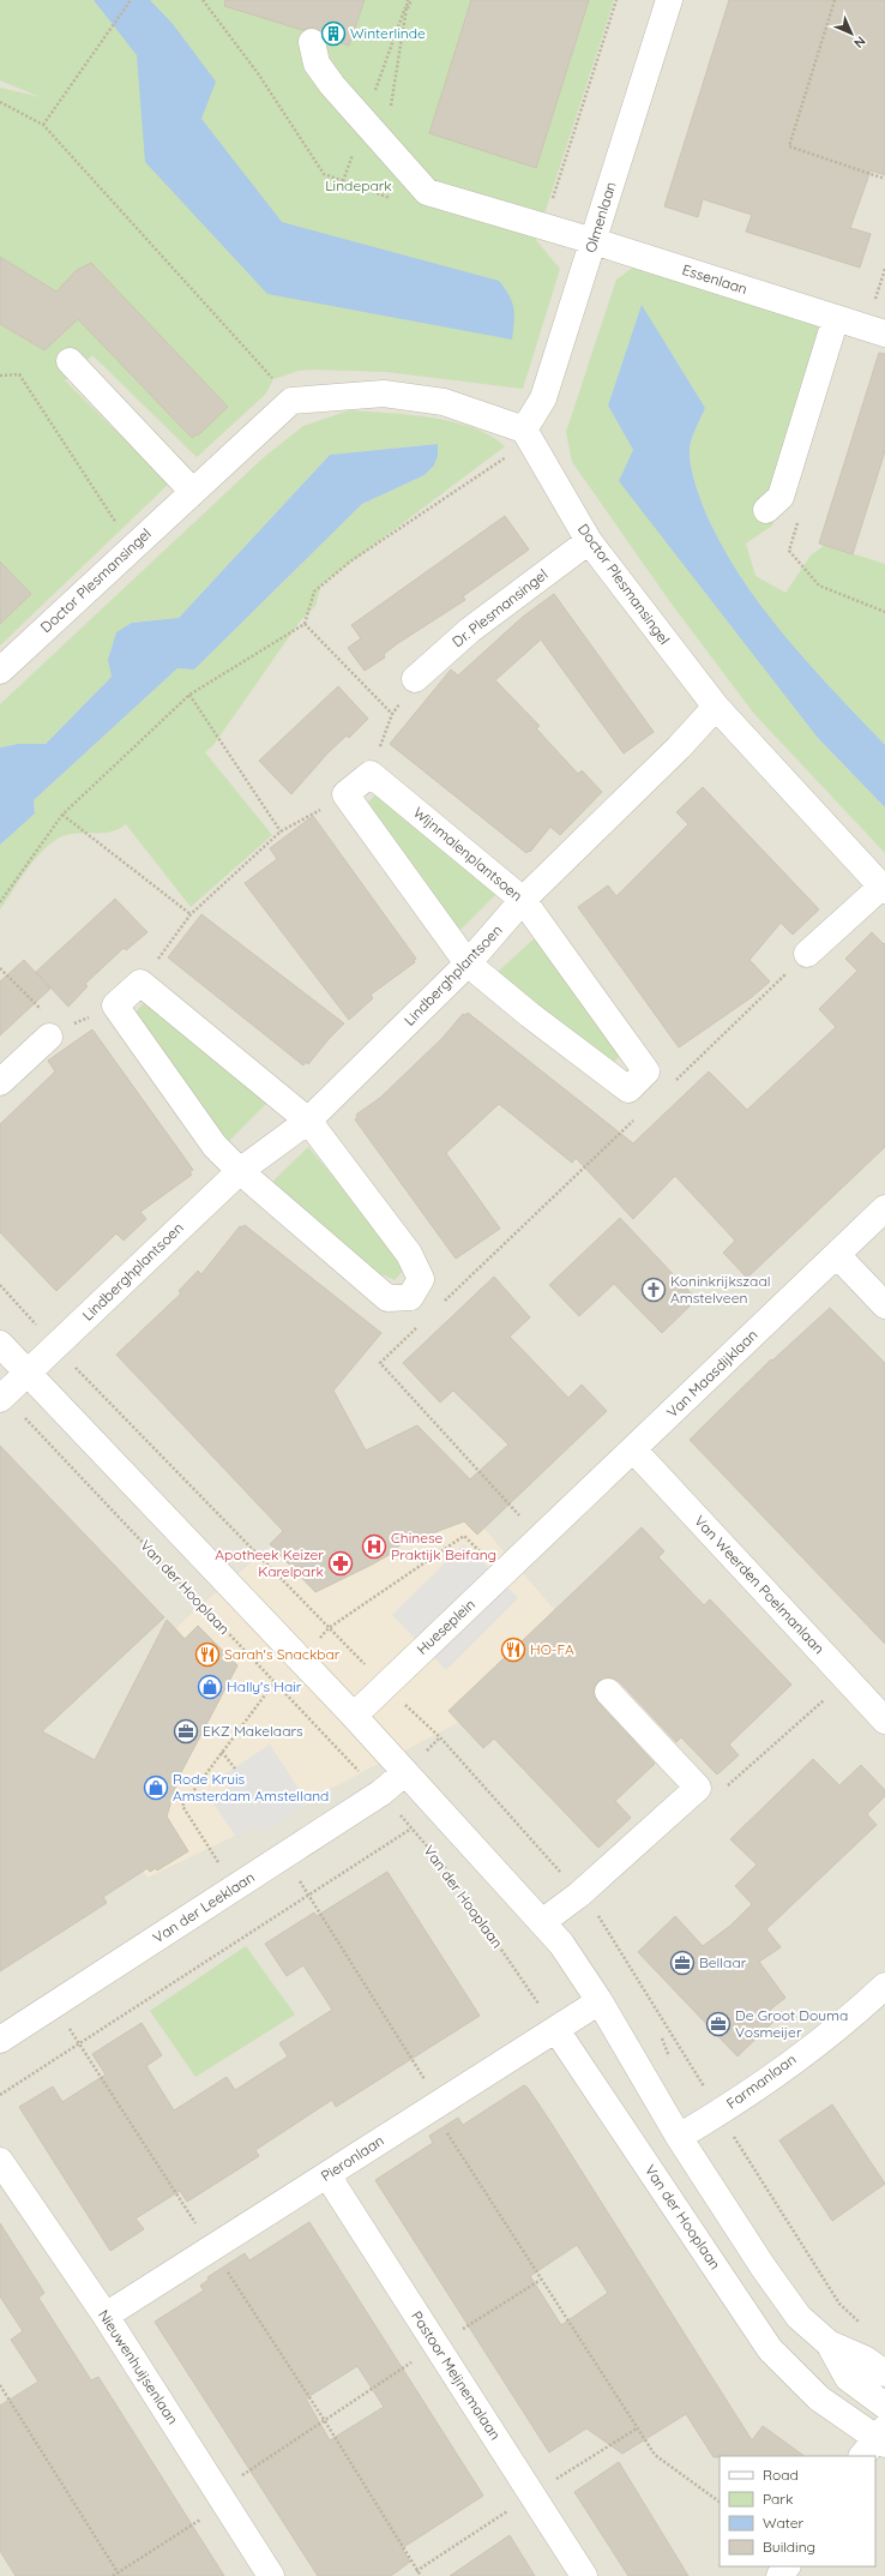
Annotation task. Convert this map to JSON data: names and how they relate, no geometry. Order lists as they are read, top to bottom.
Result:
{
  "streets": {
    "street": [
      "Olmenlaan",
      "Essenlaan",
      "Doctor Plesmansingel",
      "Dr. Plesmansingel",
      "Wijnmalenplantsoen",
      "Lindberghplantsoen",
      "Van Maasdijklaan",
      "Van Weerden Poelmanlaan",
      "Van der Hooplaan",
      "Hueseplein",
      "Van der Leeklaan",
      "Farmanlaan",
      "Pieronlaan",
      "Nieuwenhuijsenlaan",
      "Pastoor Meijnemalaan"
    ]
  },
  "crossings": [
    ["Olmenlaan", "Essenlaan"],
    ["Olmenlaan", "Doctor Plesmansingel"],
    ["Doctor Plesmansingel", "Dr. Plesmansingel"],
    ["Doctor Plesmansingel", "Lindberghplantsoen"],
    ["Wijnmalenplantsoen", "Lindberghplantsoen"],
    ["Lindberghplantsoen", "Van der Hooplaan"],
    ["Van Maasdijklaan", "Van Weerden Poelmanlaan"],
    ["Van Maasdijklaan", "Hueseplein"],
    ["Van der Hooplaan", "Van der Leeklaan"],
    ["Van der Hooplaan", "Pieronlaan"],
    ["Pieronlaan", "Nieuwenhuijsenlaan"],
    ["Pieronlaan", "Pastoor Meijnemalaan"]
  ],
  "parks": ["Lindepark"],
  "places": {
    "building": ["Winterlinde"],
    "church": ["Koninkrijkszaal Amstelveen"],
    "hospital": ["Chinese Praktijk Beifang"],
    "pharmacy": ["Apotheek Keizer Karelpark"],
    "restaurant": ["HO-FA", "Sarah's Snackbar"],
    "shop": ["Hally's Hair", "Rode Kruis Amsterdam Amstelland"],
    "office": ["EKZ Makelaars", "Bellaar", "De Groot Douma Vosmeijer"]
  },
  "legend": [
    "Road",
    "Park",
    "Water",
    "Building"
  ],
  "north": "bottom right"
}
